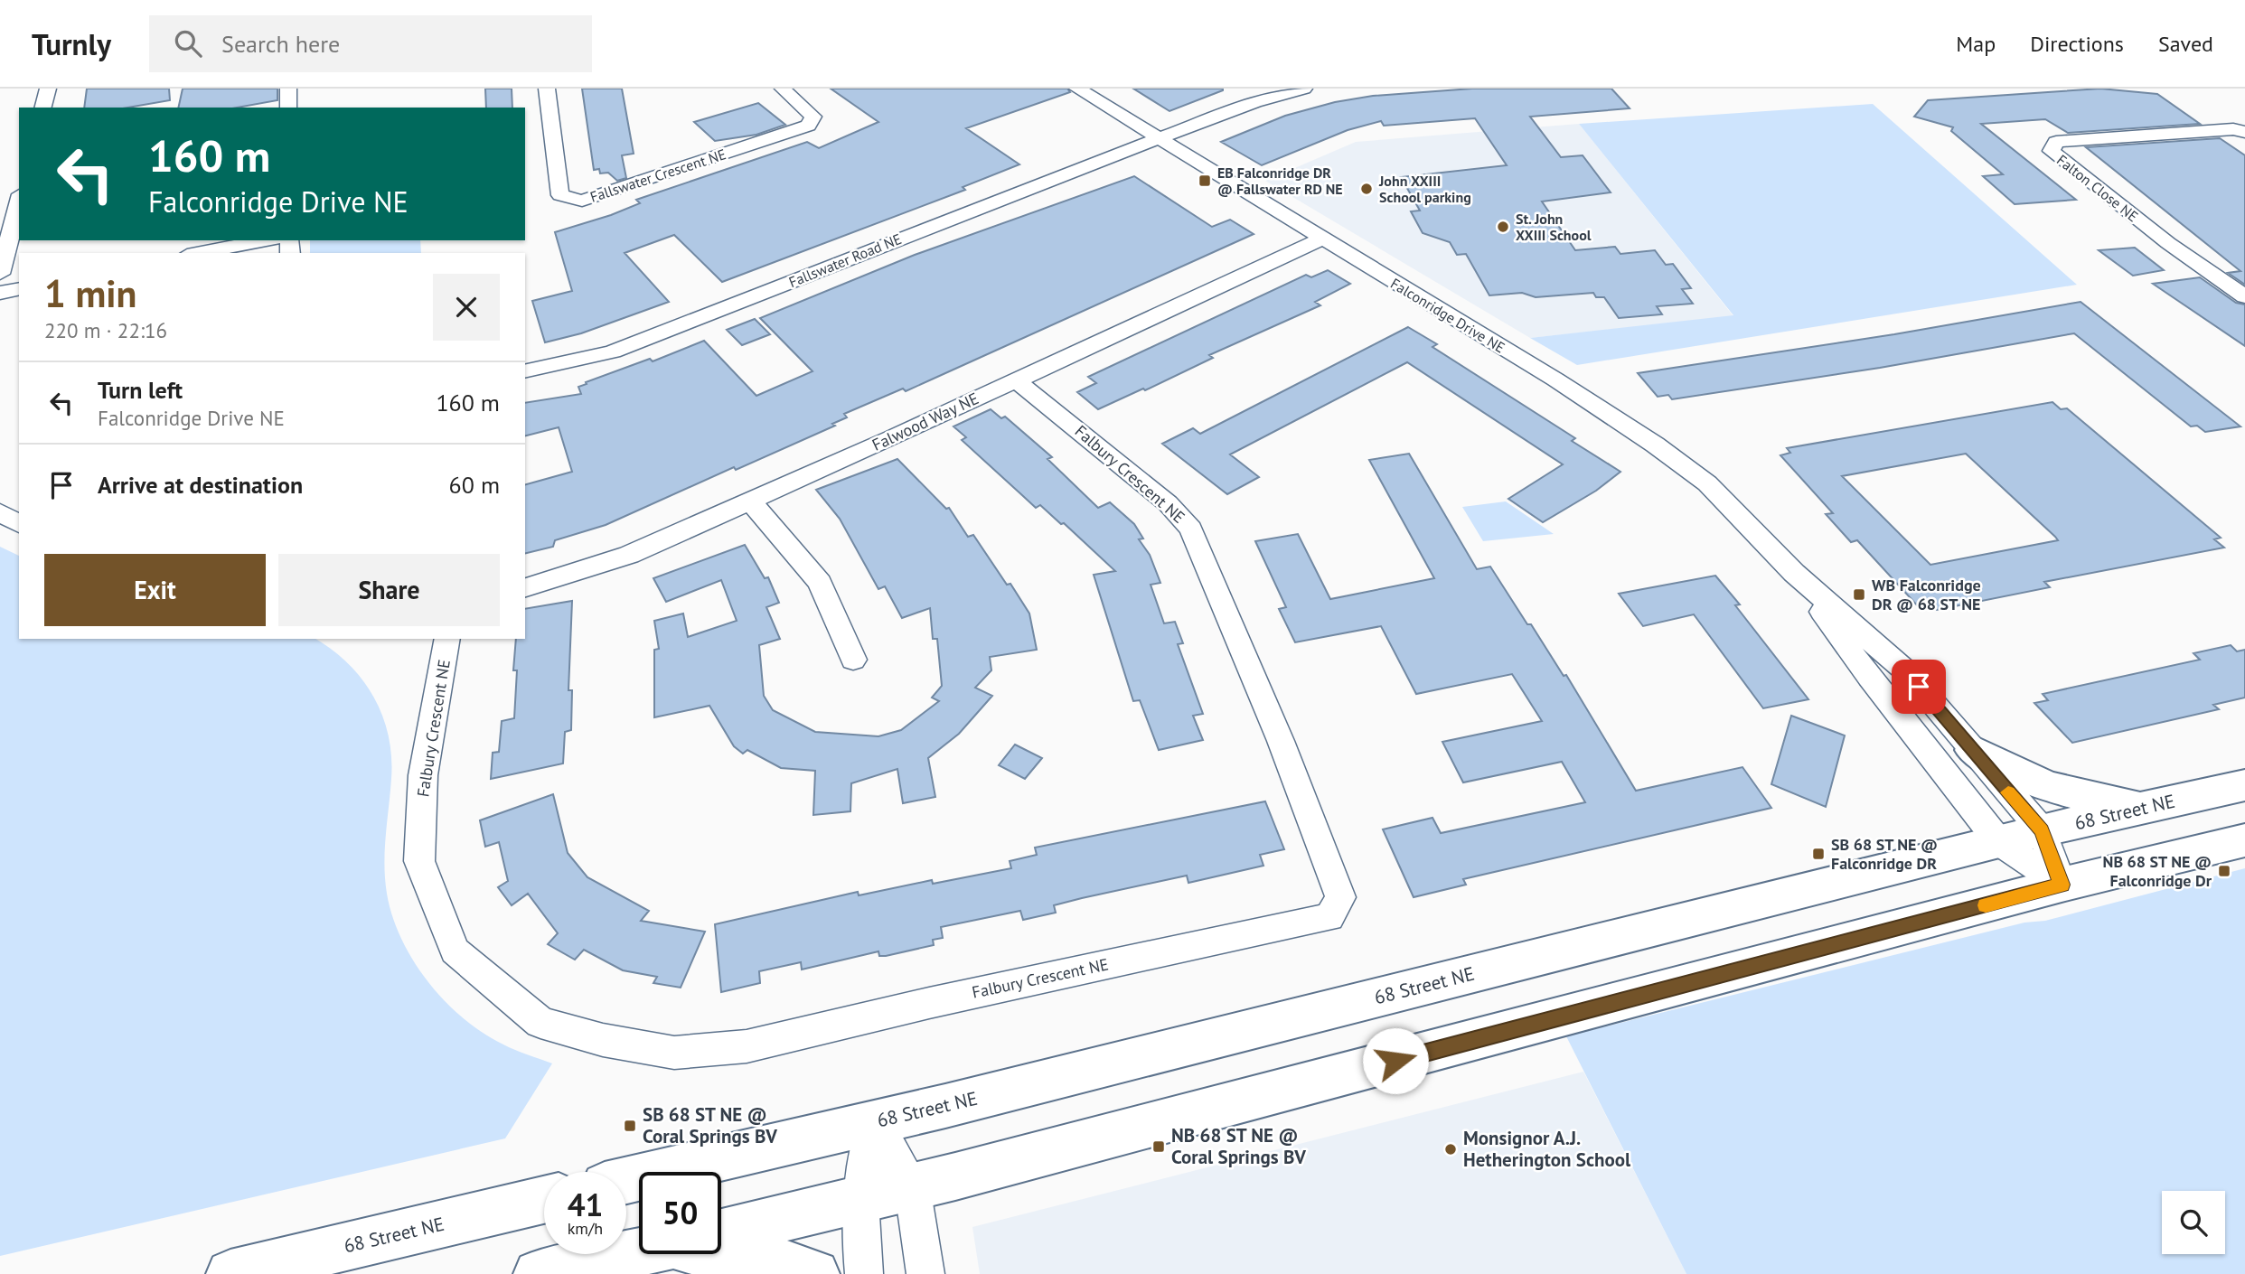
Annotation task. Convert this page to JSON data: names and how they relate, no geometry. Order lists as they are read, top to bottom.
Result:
{
  "streets": {
    "main road": ["68 Street NE"],
    "street": [
      "Fallswater Crescent NE",
      "Falton Close NE",
      "Fallswater Road NE",
      "Falconridge Drive NE",
      "Falwood Way NE",
      "Falbury Crescent NE"
    ]
  },
  "crossings": [
    ["Fallswater Road NE", "Falconridge Drive NE"],
    ["Falconridge Drive NE", "Falwood Way NE"],
    ["Falconridge Drive NE", "68 Street NE"],
    ["Falwood Way NE", "Falbury Crescent NE"]
  ],
  "places": {
    "transit": [
      "EB Falconridge DR @ Fallswater RD NE",
      "WB Falconridge DR @ 68 ST NE",
      "SB 68 ST NE @ Falconridge DR",
      "NB 68 ST NE @ Falconridge Dr",
      "SB 68 ST NE @ Coral Springs BV",
      "NB 68 ST NE @ Coral Springs BV"
    ],
    "other": ["John XXIII School parking", "St. John XXIII School", "Monsignor A.J. Hetherington School"]
  },
  "page": {
    "header": "Turnly",
    "search": "Search here",
    "nav": ["Map", "Directions", "Saved"],
    "turn": ["160 m", "Falconridge Drive NE"],
    "heading": ["1 min", "220 m · 22:16"],
    "list": [
      {
        "name": "Turn left",
        "note": "Falconridge Drive NE",
        "value": "160 m"
      },
      {
        "name": "Arrive at destination",
        "value": "60 m"
      }
    ],
    "buttons": ["Exit", "Share"],
    "speed": "41 km/h",
    "limit": "50"
  }
}
